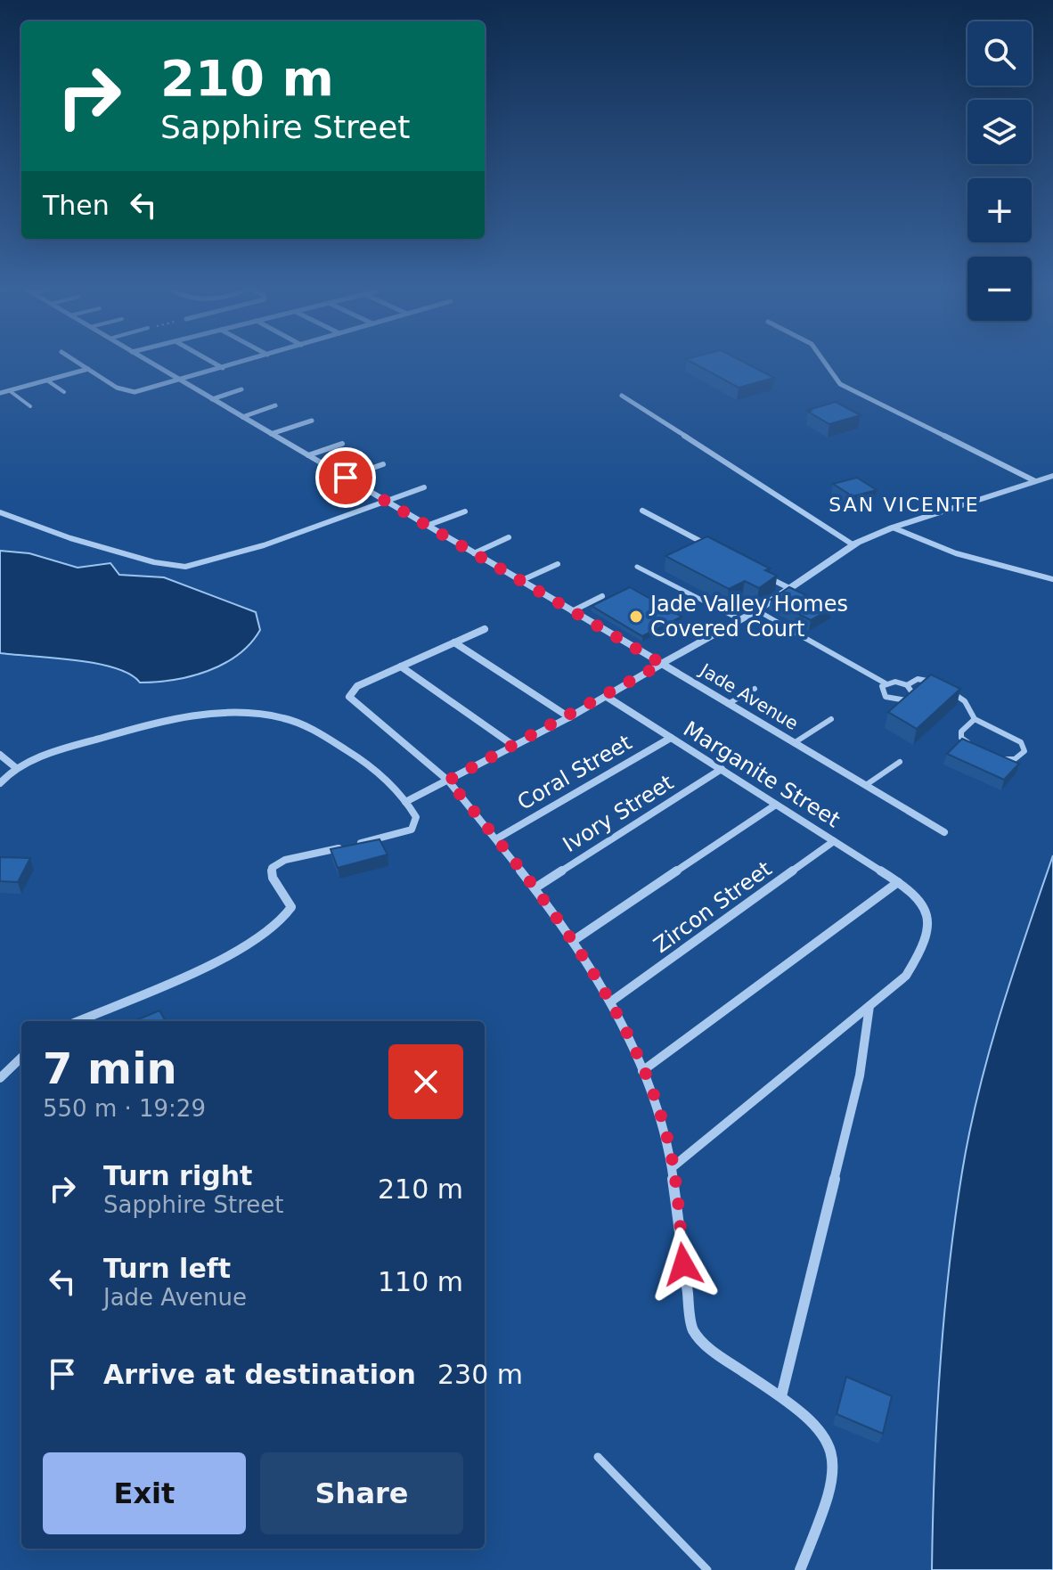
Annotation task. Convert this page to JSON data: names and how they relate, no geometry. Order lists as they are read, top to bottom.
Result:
{
  "streets": {
    "street": [
      "Jade Avenue",
      "Coral Street",
      "Marganite Street",
      "Ivory Street",
      "Zircon Street"
    ]
  },
  "crossings": [
    ["Coral Street", "Marganite Street"],
    ["Marganite Street", "Ivory Street"],
    ["Marganite Street", "Zircon Street"]
  ],
  "districts": ["SAN VICENTE"],
  "places": ["Jade Valley Homes Covered Court"],
  "page": {
    "map_buttons": ["+", "−"],
    "turn": ["210 m", "Sapphire Street"],
    "then": "Then",
    "heading": ["7 min", "550 m · 19:29"],
    "list": [
      {
        "name": "Turn right",
        "note": "Sapphire Street",
        "value": "210 m"
      },
      {
        "name": "Turn left",
        "note": "Jade Avenue",
        "value": "110 m"
      },
      {
        "name": "Arrive at destination",
        "value": "230 m"
      }
    ],
    "buttons": ["Exit", "Share"]
  }
}
